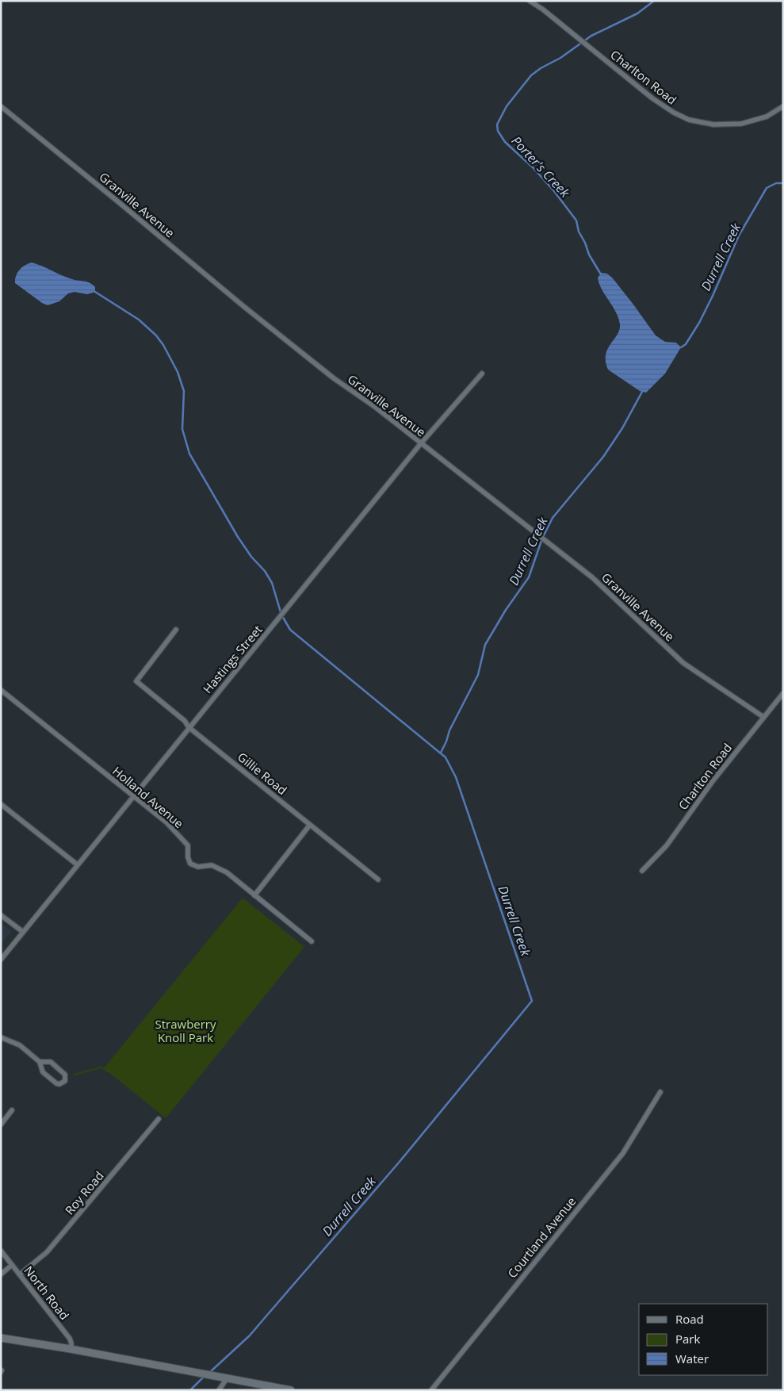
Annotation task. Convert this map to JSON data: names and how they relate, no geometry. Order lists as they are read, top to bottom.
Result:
{
  "streets": {
    "street": [
      "Charlton Road",
      "Granville Avenue",
      "Hastings Street",
      "Gillie Road",
      "Holland Avenue",
      "Roy Road",
      "Courtland Avenue",
      "North Road"
    ]
  },
  "crossings": [
    ["Charlton Road", "Granville Avenue"],
    ["Granville Avenue", "Hastings Street"],
    ["Hastings Street", "Gillie Road"],
    ["Hastings Street", "Holland Avenue"],
    ["Roy Road", "North Road"]
  ],
  "water": ["Porter's Creek", "Durrell Creek"],
  "parks": ["Strawberry Knoll Park"],
  "legend": ["Road", "Park", "Water"]
}
